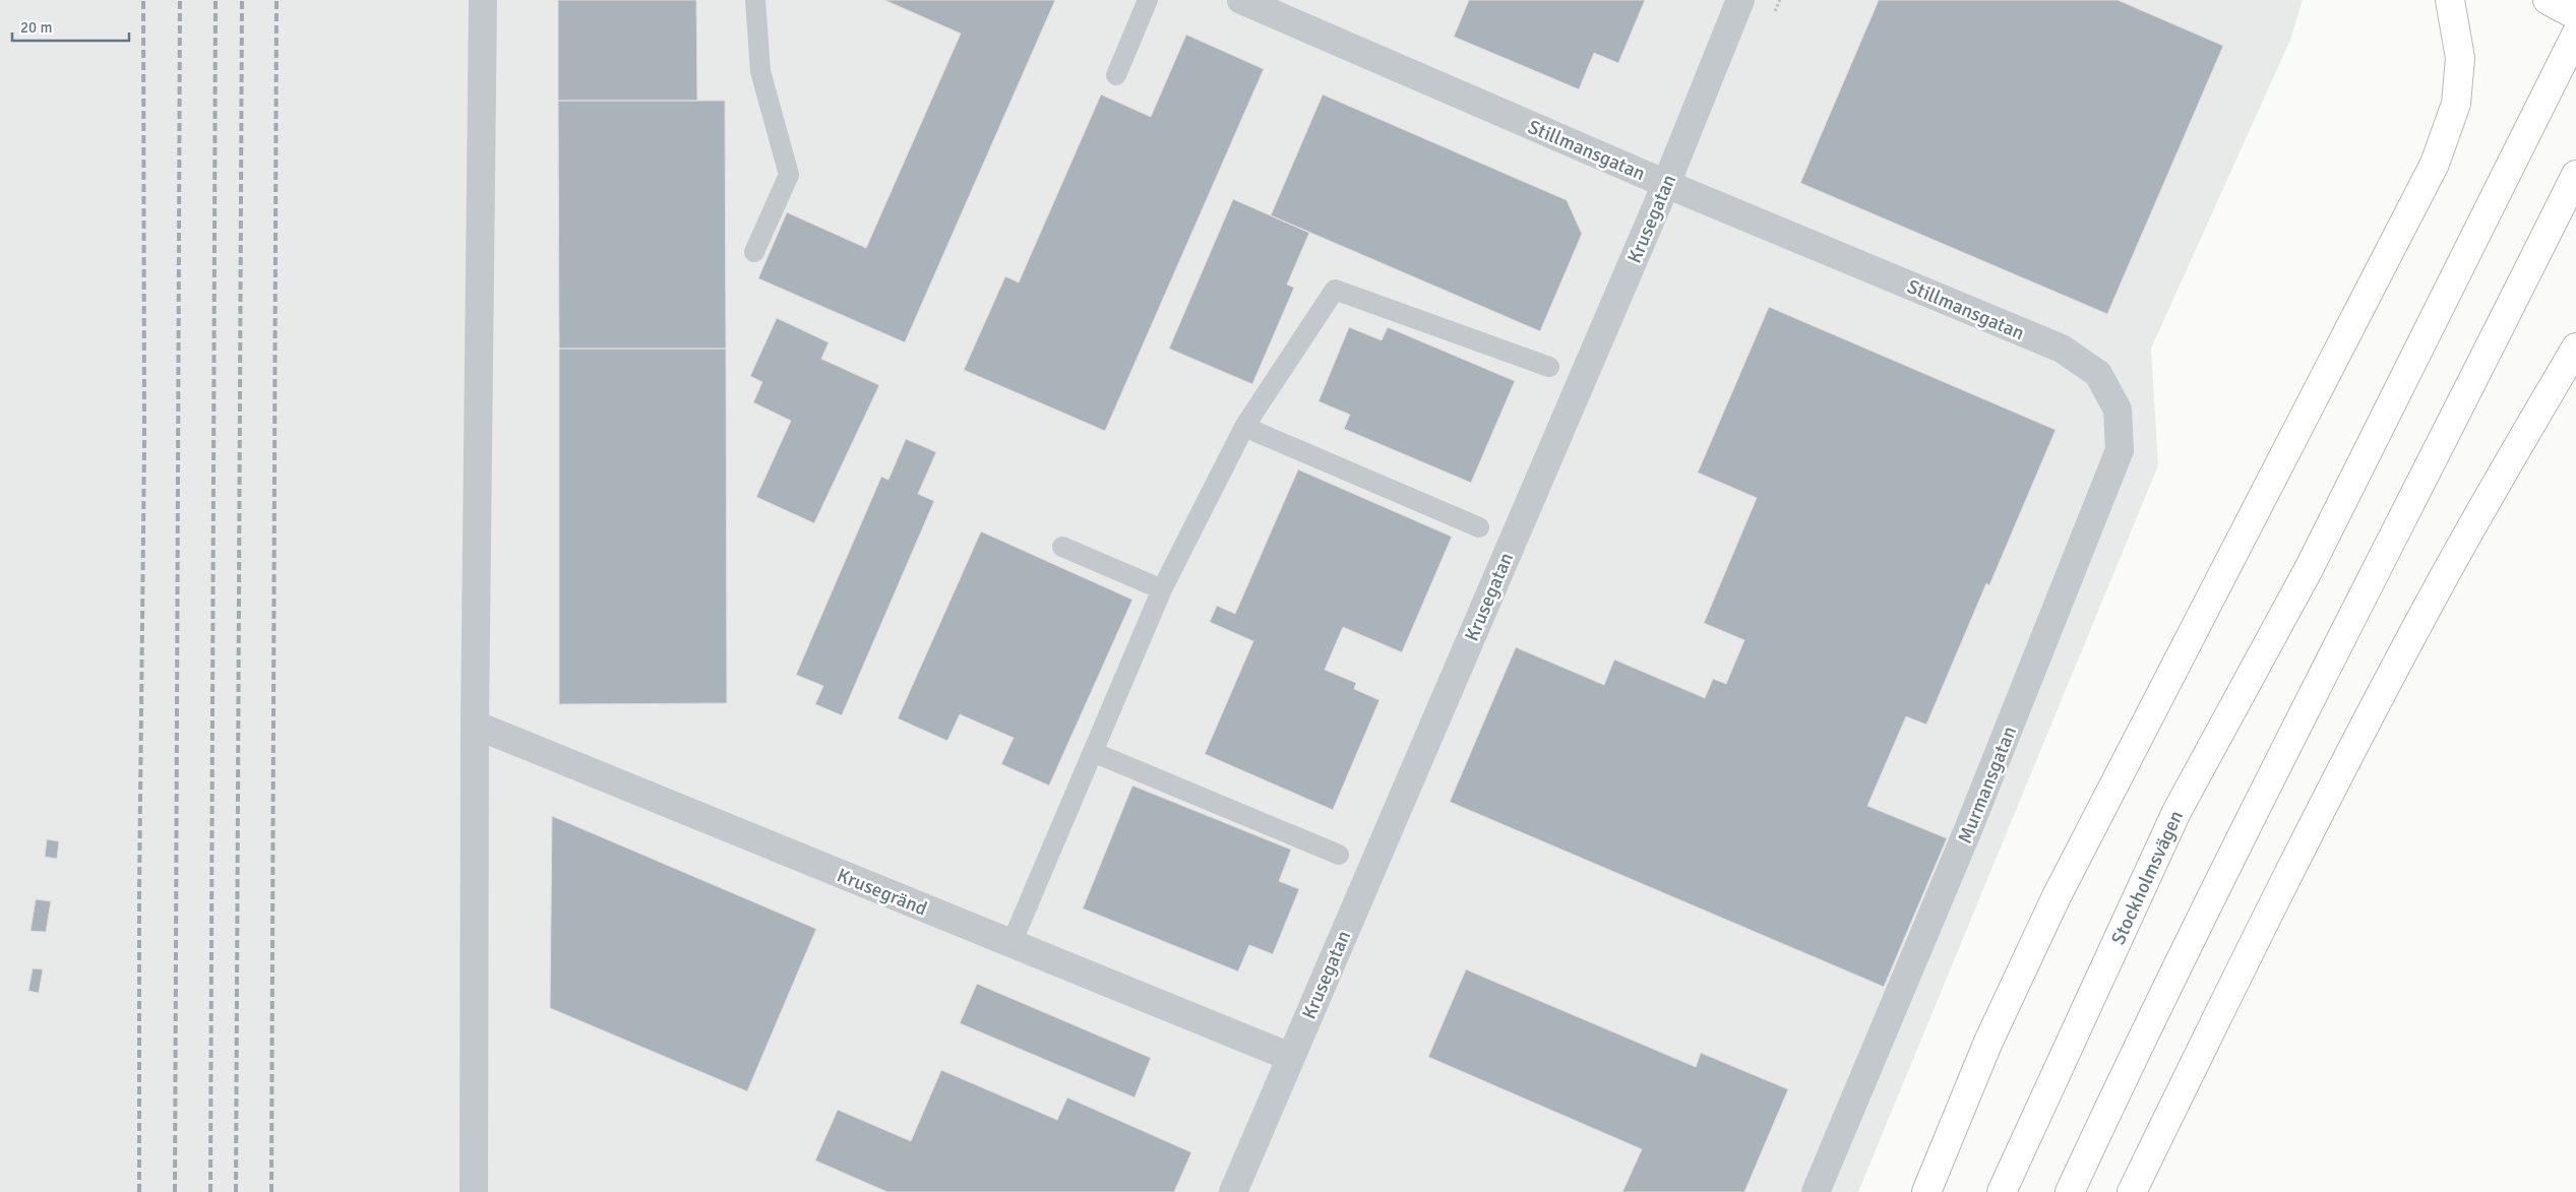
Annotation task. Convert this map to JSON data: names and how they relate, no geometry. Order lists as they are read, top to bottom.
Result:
{
  "streets": {
    "main road": ["Stockholmsvägen"],
    "street": [
      "Stillmansgatan",
      "Krusegatan",
      "Murmansgatan",
      "Krusegränd"
    ]
  },
  "crossings": [
    ["Stillmansgatan", "Krusegatan"],
    ["Stillmansgatan", "Murmansgatan"],
    ["Krusegatan", "Krusegränd"]
  ],
  "scale_bar": "20 m"
}
